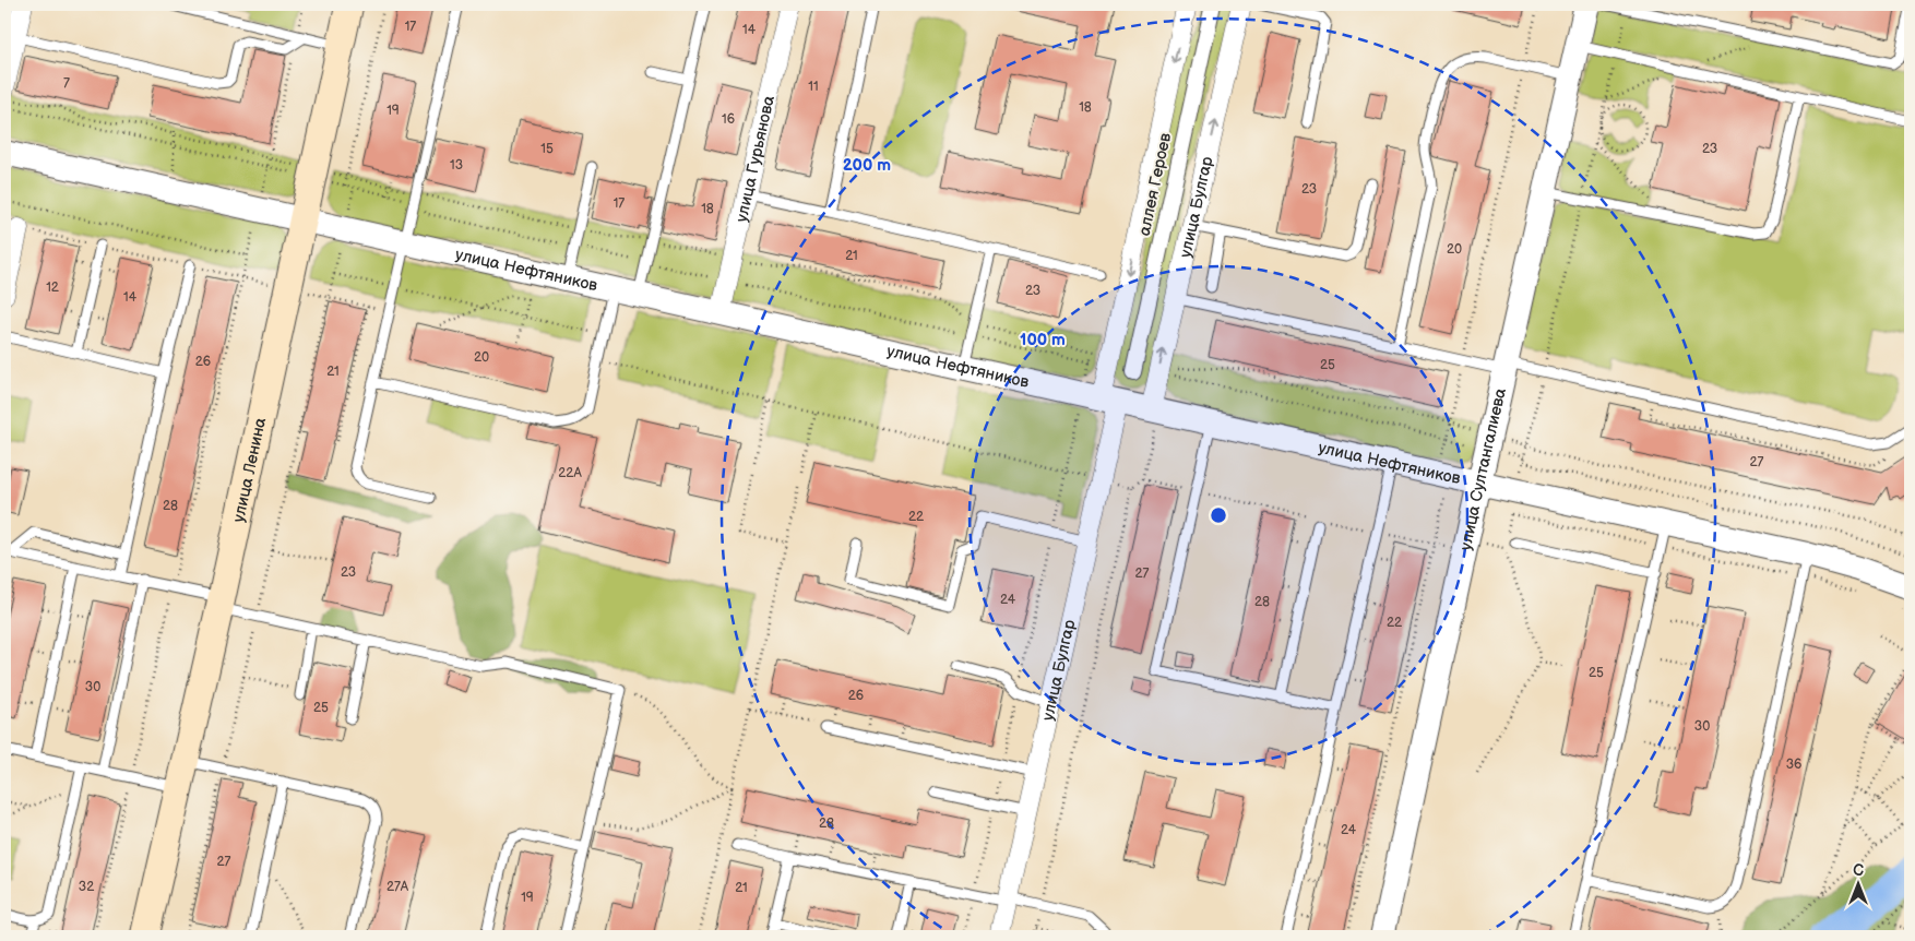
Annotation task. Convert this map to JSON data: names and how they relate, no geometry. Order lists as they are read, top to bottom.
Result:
{
  "streets": {
    "main road": ["улица Ленина"],
    "street": [
      "улица Гурьянова",
      "аллея Героев",
      "улица Булгар",
      "улица Нефтяников",
      "улица Султангалиева"
    ]
  },
  "crossings": [
    ["улица Гурьянова", "улица Нефтяников"],
    ["улица Булгар", "улица Нефтяников"],
    ["улица Нефтяников", "улица Ленина"],
    ["улица Нефтяников", "улица Султангалиева"]
  ],
  "house_numbers": [
    "17",
    "14",
    "7",
    "11",
    "18",
    "19",
    "16",
    "15",
    "23",
    "13",
    "23",
    "17",
    "18",
    "20",
    "21",
    "12",
    "23",
    "14",
    "20",
    "26",
    "25",
    "21",
    "27",
    "22А",
    "28",
    "22",
    "23",
    "27",
    "24",
    "28",
    "22",
    "25",
    "30",
    "26",
    "25",
    "30",
    "36",
    "28",
    "24",
    "27",
    "32",
    "27А",
    "21",
    "19"
  ],
  "north": "top",
  "rings": ["200 m", "100 m"]
}
